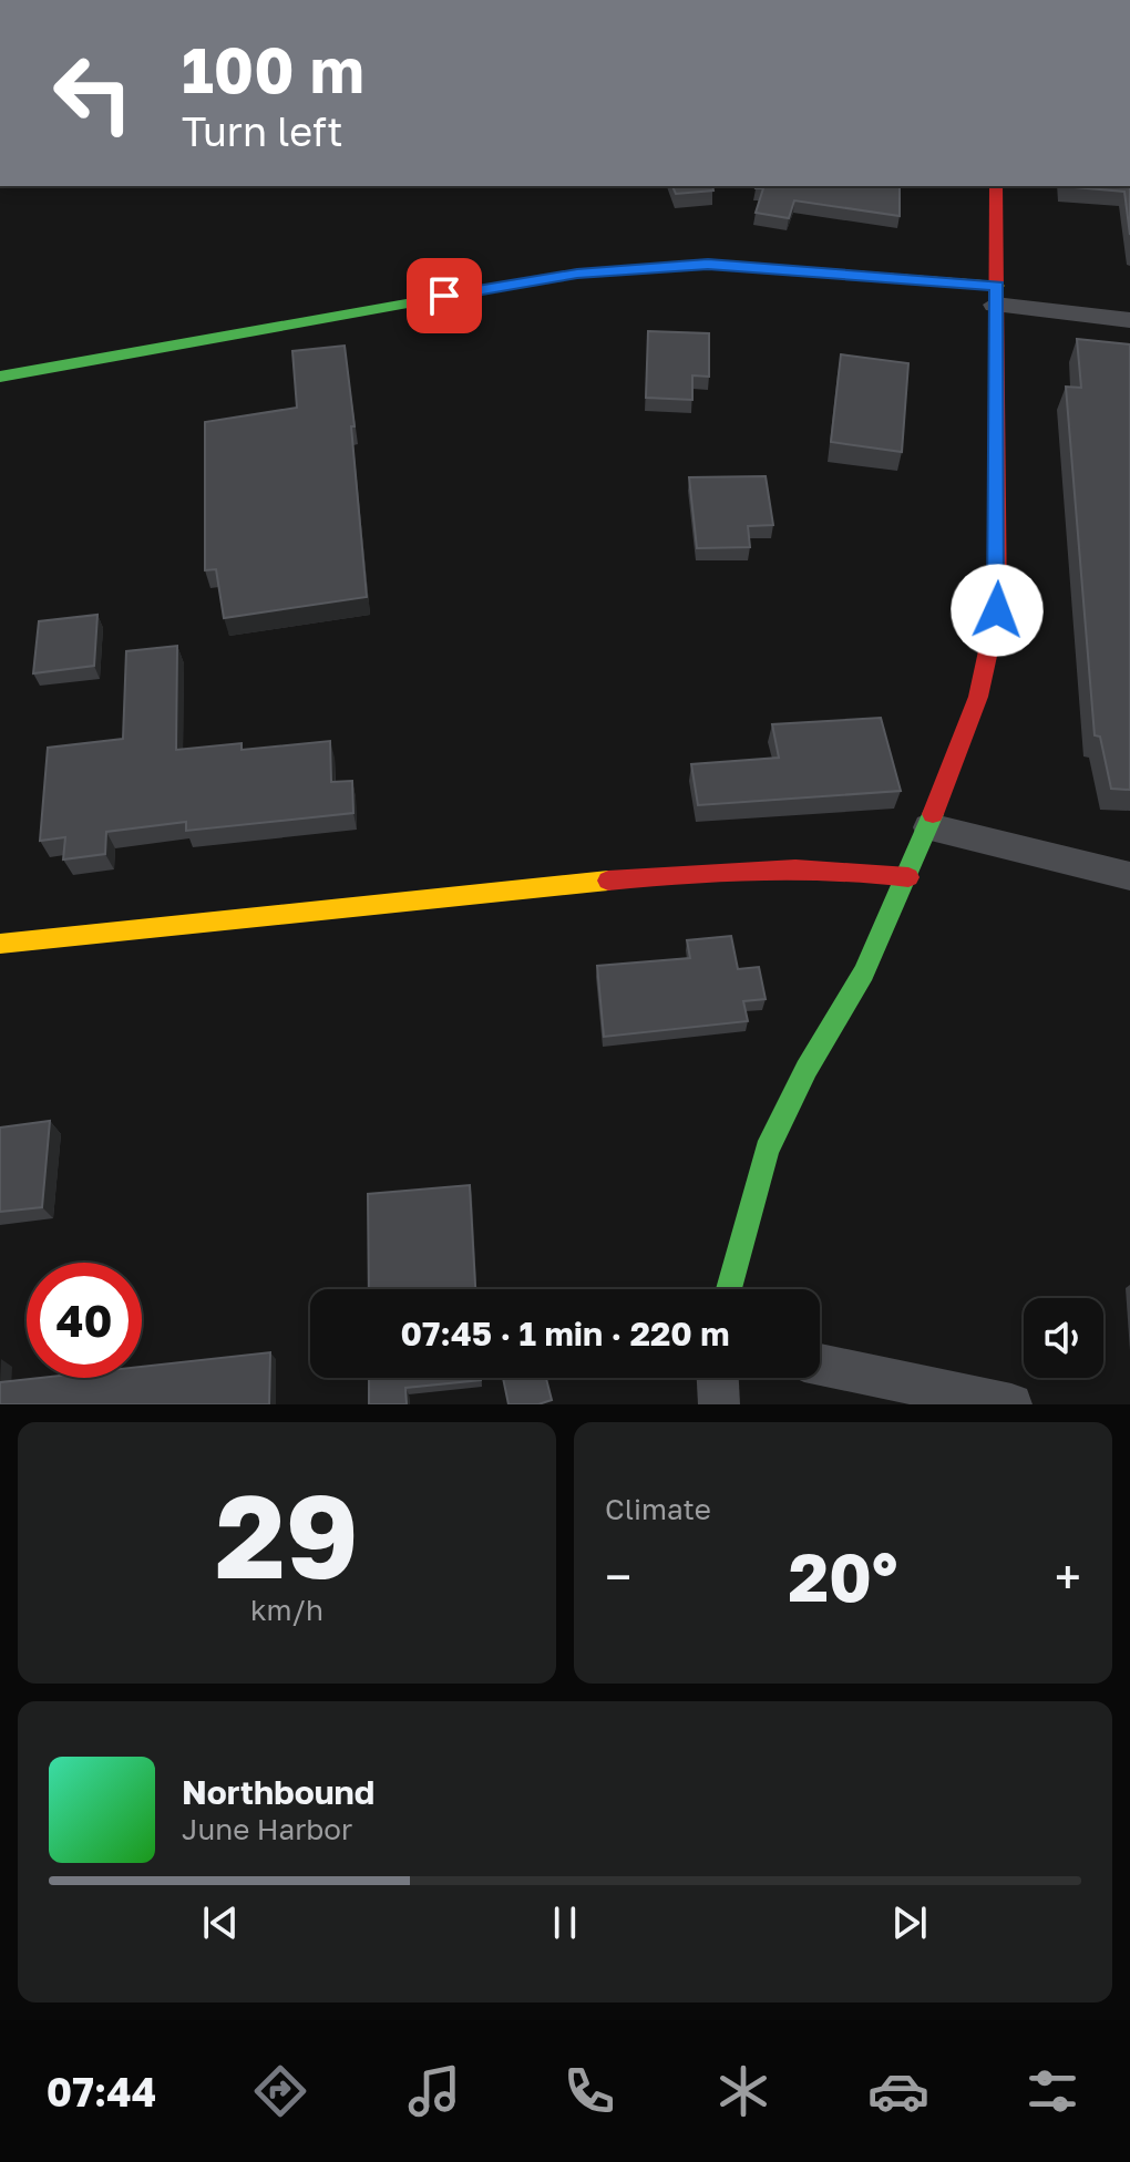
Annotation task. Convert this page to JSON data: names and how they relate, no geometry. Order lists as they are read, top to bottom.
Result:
{
  "page": {
    "turn": ["100 m", "Turn left"],
    "limit": "40",
    "trip": "07:45 · 1 min · 220 m",
    "tile": [
      ["29", "km/h"],
      "Climate"
    ],
    "heat": ["−", "20°", "+"],
    "song": ["Northbound", "June Harbor"],
    "tabs": "07:44"
  }
}
